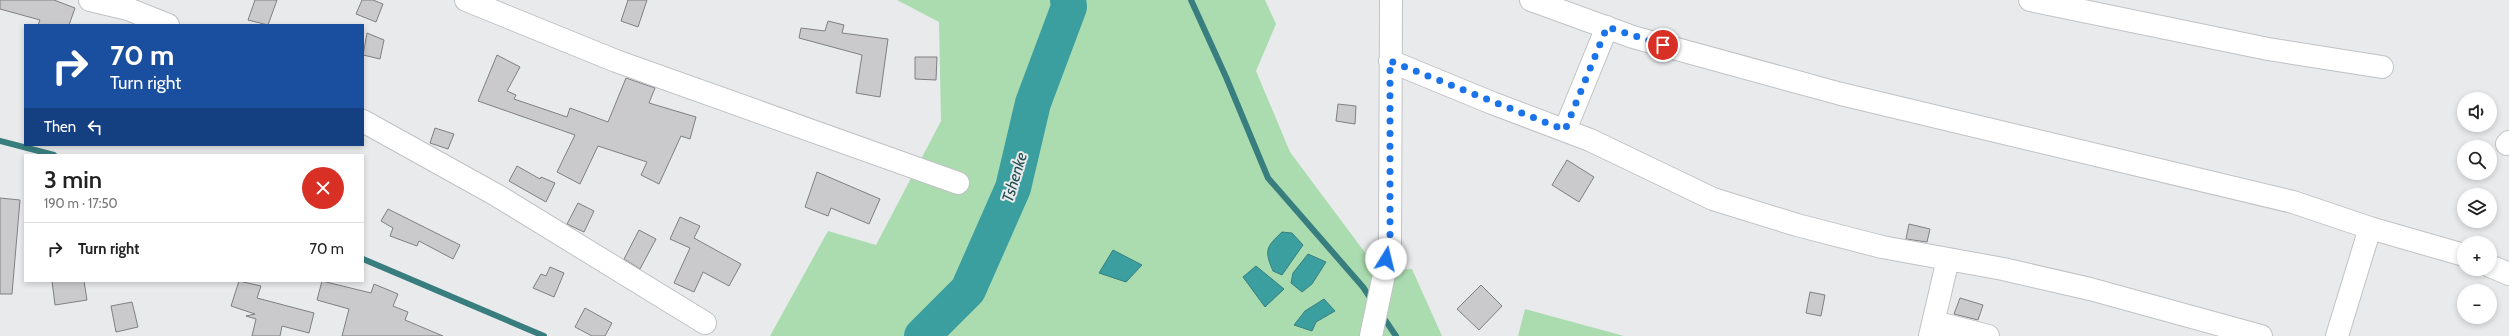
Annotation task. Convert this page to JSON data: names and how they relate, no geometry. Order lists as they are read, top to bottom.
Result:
{
  "water": ["Tshenke"],
  "page": {
    "turn": ["70 m", "Turn right"],
    "map_buttons": ["+", "−"],
    "then": "Then",
    "heading": ["3 min", "190 m · 17:50"],
    "list": [
      {
        "name": "Turn right",
        "value": "70 m"
      }
    ]
  }
}
